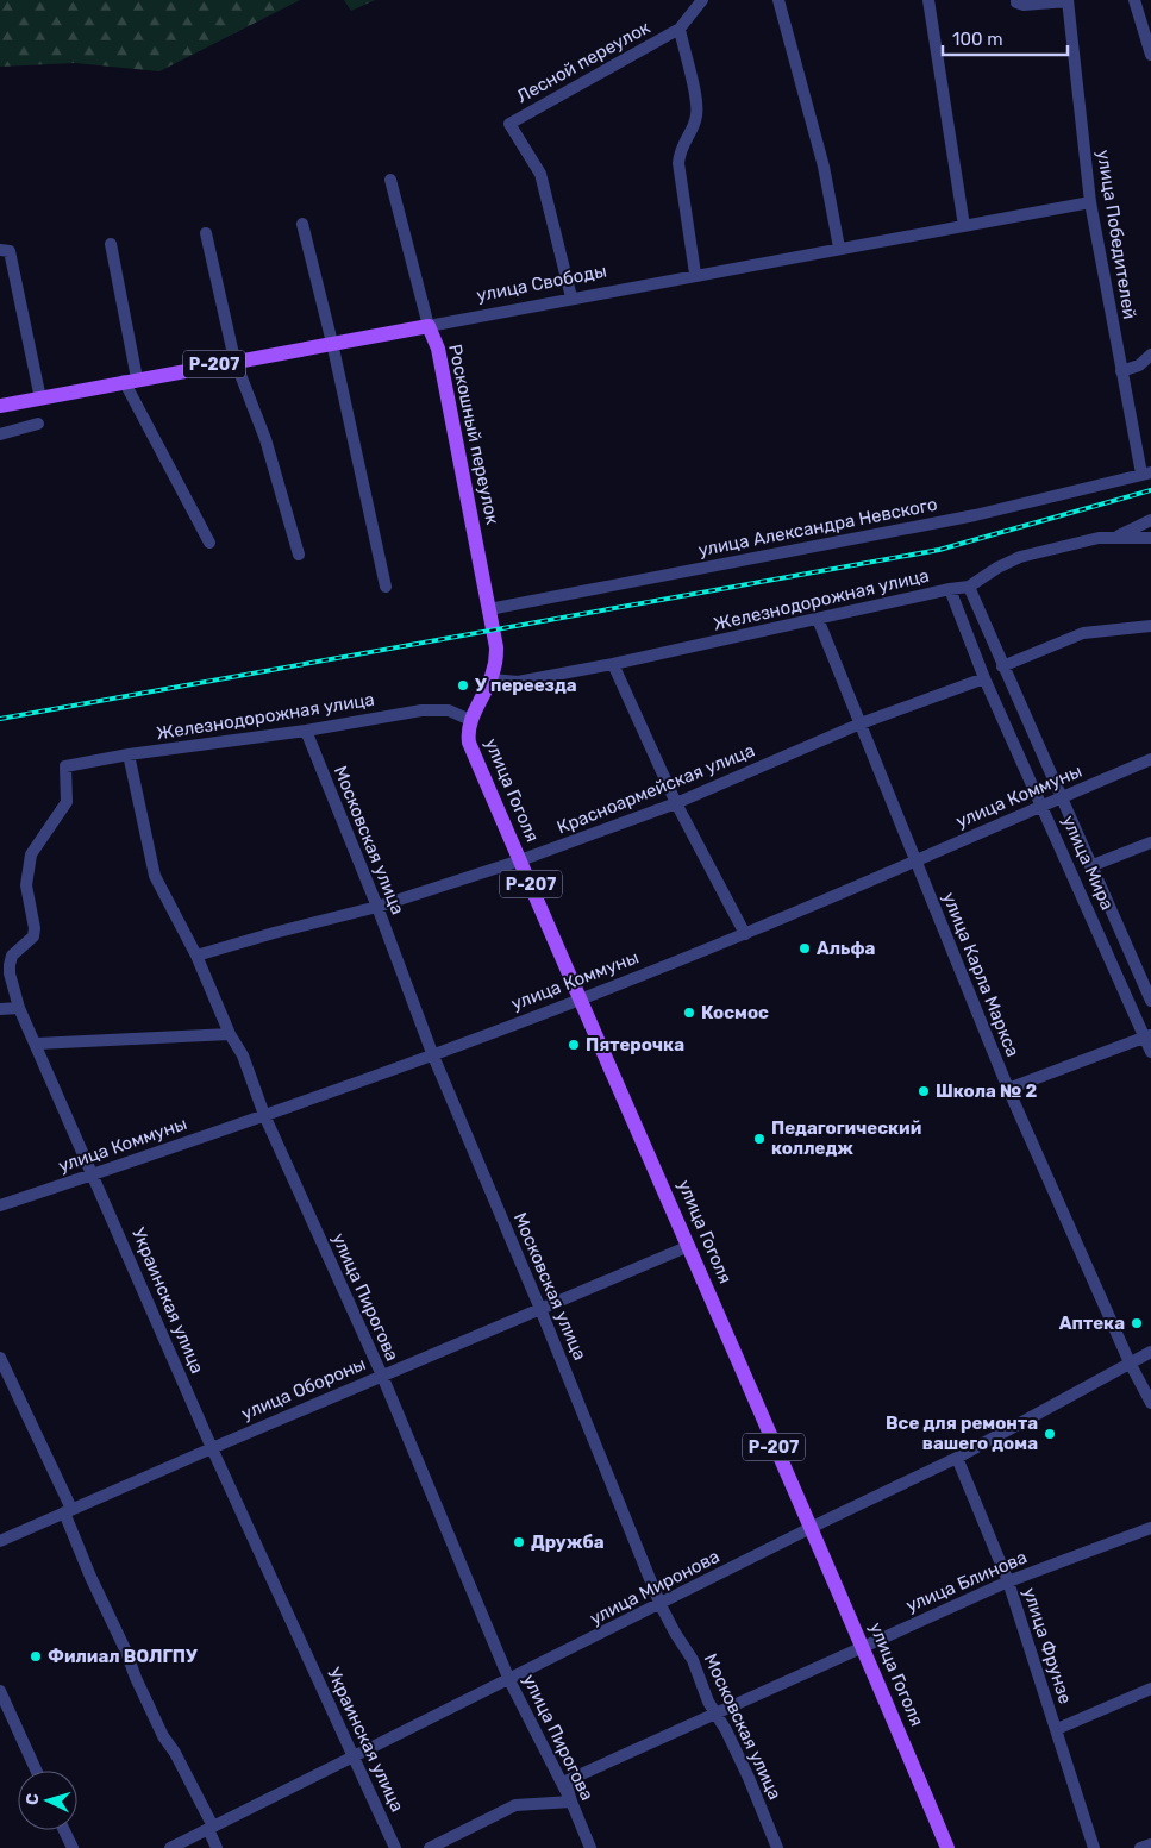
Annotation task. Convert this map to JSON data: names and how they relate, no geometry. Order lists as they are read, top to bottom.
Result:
{
  "streets": {
    "main road": [
      "улица Свободы",
      "Р-207",
      "Роскошный переулок",
      "улица Гоголя"
    ],
    "street": [
      "Лесной переулок",
      "улица Победителей",
      "улица Александра Невского",
      "Железнодорожная улица",
      "Красноармейская улица",
      "улица Коммуны",
      "Московская улица",
      "улица Мира",
      "улица Карла Маркса",
      "улица Пирогова",
      "Украинская улица",
      "улица Обороны",
      "улица Блинова",
      "улица Миронова",
      "улица Фрунзе"
    ]
  },
  "crossings": [
    ["Лесной переулок", "улица Свободы"],
    ["улица Победителей", "улица Свободы"],
    ["улица Победителей", "улица Александра Невского"],
    ["улица Свободы", "Роскошный переулок"],
    ["Роскошный переулок", "улица Александра Невского"],
    ["Роскошный переулок", "улица Гоголя"],
    ["Железнодорожная улица", "улица Гоголя"],
    ["Железнодорожная улица", "Московская улица"],
    ["Железнодорожная улица", "улица Мира"],
    ["Железнодорожная улица", "улица Карла Маркса"],
    ["Железнодорожная улица", "улица Пирогова"],
    ["Железнодорожная улица", "Украинская улица"],
    ["Красноармейская улица", "улица Гоголя"],
    ["Красноармейская улица", "Московская улица"],
    ["Красноармейская улица", "улица Мира"],
    ["Красноармейская улица", "улица Карла Маркса"],
    ["Красноармейская улица", "улица Пирогова"],
    ["улица Гоголя", "улица Коммуны"],
    ["улица Гоголя", "улица Обороны"],
    ["улица Гоголя", "улица Блинова"],
    ["улица Гоголя", "улица Миронова"],
    ["улица Коммуны", "Московская улица"],
    ["улица Коммуны", "улица Мира"],
    ["улица Коммуны", "улица Карла Маркса"],
    ["улица Коммуны", "улица Пирогова"],
    ["улица Коммуны", "Украинская улица"],
    ["Московская улица", "улица Обороны"],
    ["Московская улица", "улица Блинова"],
    ["Московская улица", "улица Миронова"],
    ["улица Карла Маркса", "улица Миронова"],
    ["улица Пирогова", "улица Обороны"],
    ["улица Пирогова", "улица Блинова"],
    ["улица Пирогова", "улица Миронова"],
    ["Украинская улица", "улица Обороны"],
    ["Украинская улица", "улица Миронова"],
    ["улица Блинова", "улица Фрунзе"],
    ["улица Миронова", "улица Фрунзе"]
  ],
  "places": [
    "У переезда",
    "Альфа",
    "Космос",
    "Пятерочка",
    "Школа № 2",
    "Педагогический колледж",
    "Аптека",
    "Все для ремонта вашего дома",
    "Дружба",
    "Филиал ВОЛГПУ"
  ],
  "scale_bar": "100 m",
  "north": "left"
}
